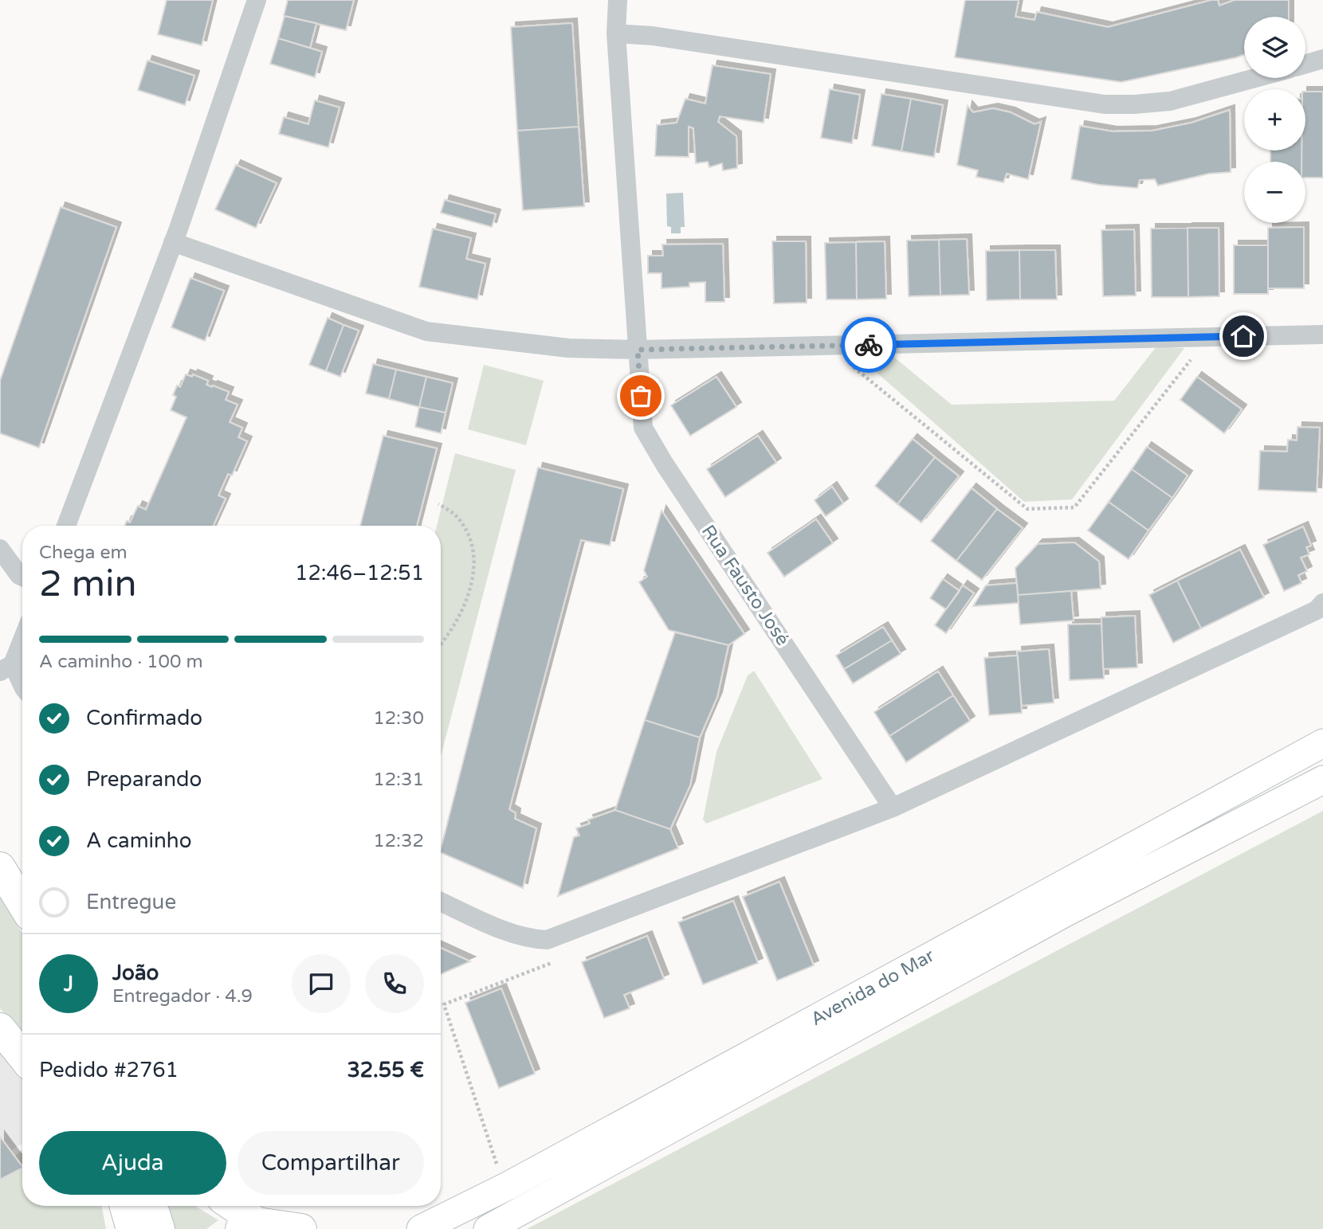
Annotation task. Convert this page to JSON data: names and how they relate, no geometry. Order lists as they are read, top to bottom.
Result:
{
  "streets": {
    "main road": ["Avenida do Mar"],
    "street": ["Rua Fausto José"]
  },
  "page": {
    "map_buttons": ["+", "−"],
    "heading": ["2 min", "Chega em", "12:46–12:51"],
    "panel": [
      "João",
      "Entregador · 4.9",
      "Pedido #2761",
      "32.55 €"
    ],
    "bar": "A caminho · 100 m",
    "list": [
      ["Confirmado", "12:30"],
      ["Preparando", "12:31"],
      ["A caminho", "12:32"],
      "Entregue"
    ],
    "round": "J",
    "buttons": ["Ajuda", "Compartilhar"]
  }
}
